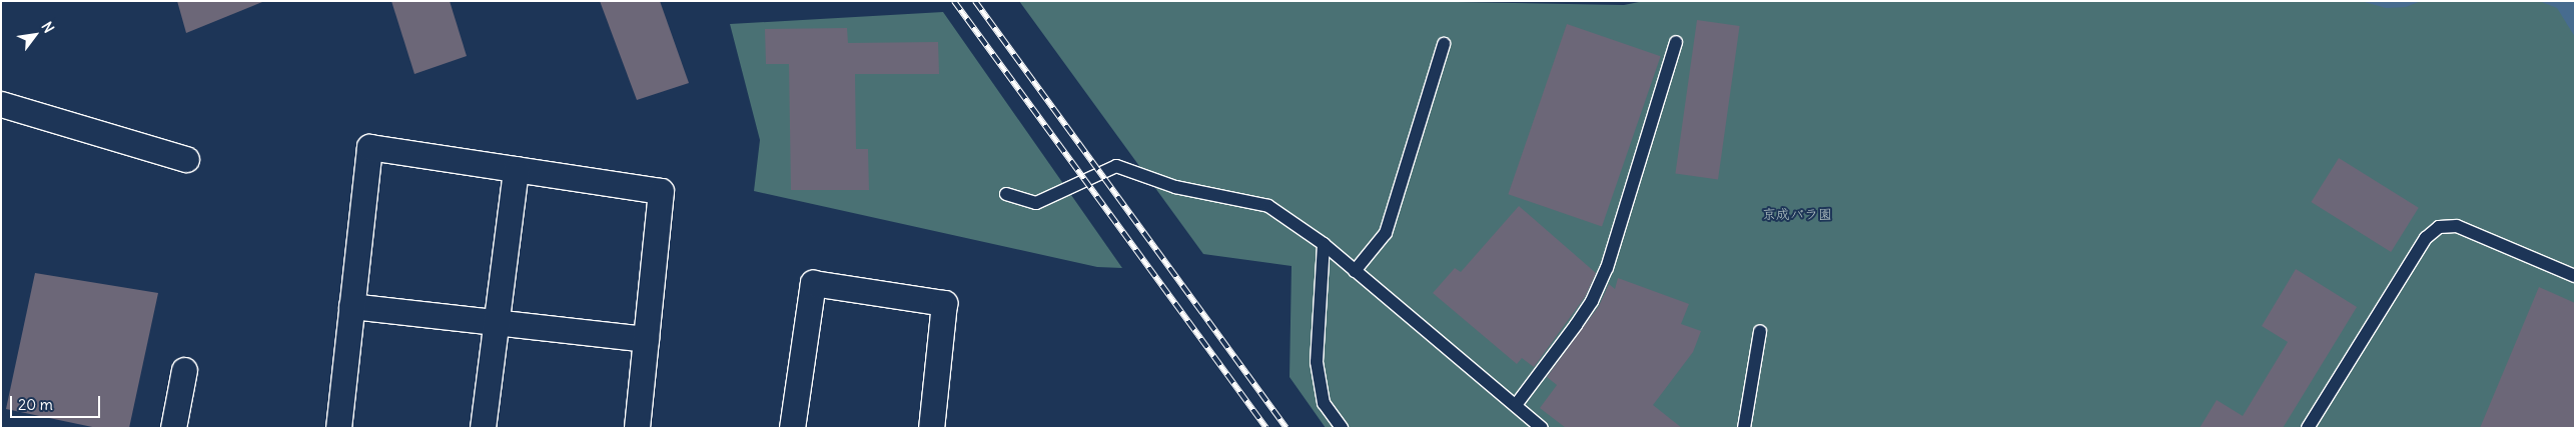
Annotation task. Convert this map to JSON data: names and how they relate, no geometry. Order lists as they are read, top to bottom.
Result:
{
  "parks": ["京成バラ園"],
  "scale_bar": "20 m",
  "north": "top right"
}
